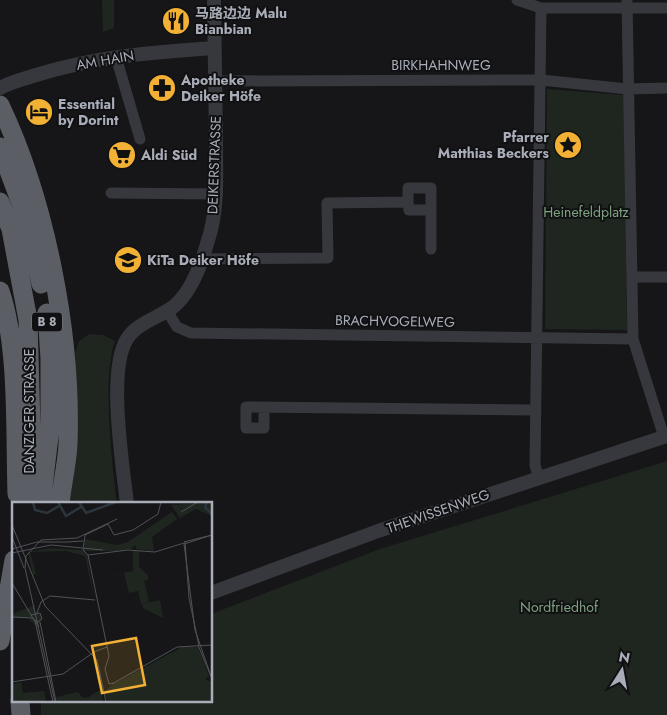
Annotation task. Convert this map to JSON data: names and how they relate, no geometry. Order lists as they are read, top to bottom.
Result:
{
  "streets": {
    "highway": ["B 8", "DANZIGER STRASSE"],
    "street": [
      "AM HAIN",
      "BIRKHAHNWEG",
      "DEIKERSTRASSE",
      "BRACHVOGELWEG",
      "THEWISSENWEG"
    ]
  },
  "crossings": [
    ["AM HAIN", "DEIKERSTRASSE"],
    ["BIRKHAHNWEG", "DEIKERSTRASSE"],
    ["DEIKERSTRASSE", "BRACHVOGELWEG"]
  ],
  "parks": ["Heinefeldplatz", "Nordfriedhof"],
  "places": {
    "restaurant": ["马路边边 Malu Bianbian"],
    "pharmacy": ["Apotheke Deiker Höfe"],
    "hotel": ["Essential by Dorint"],
    "place": ["Pfarrer Matthias Beckers"],
    "supermarket": ["Aldi Süd"],
    "school or university": ["KiTa Deiker Höfe"]
  },
  "north": "top"
}
